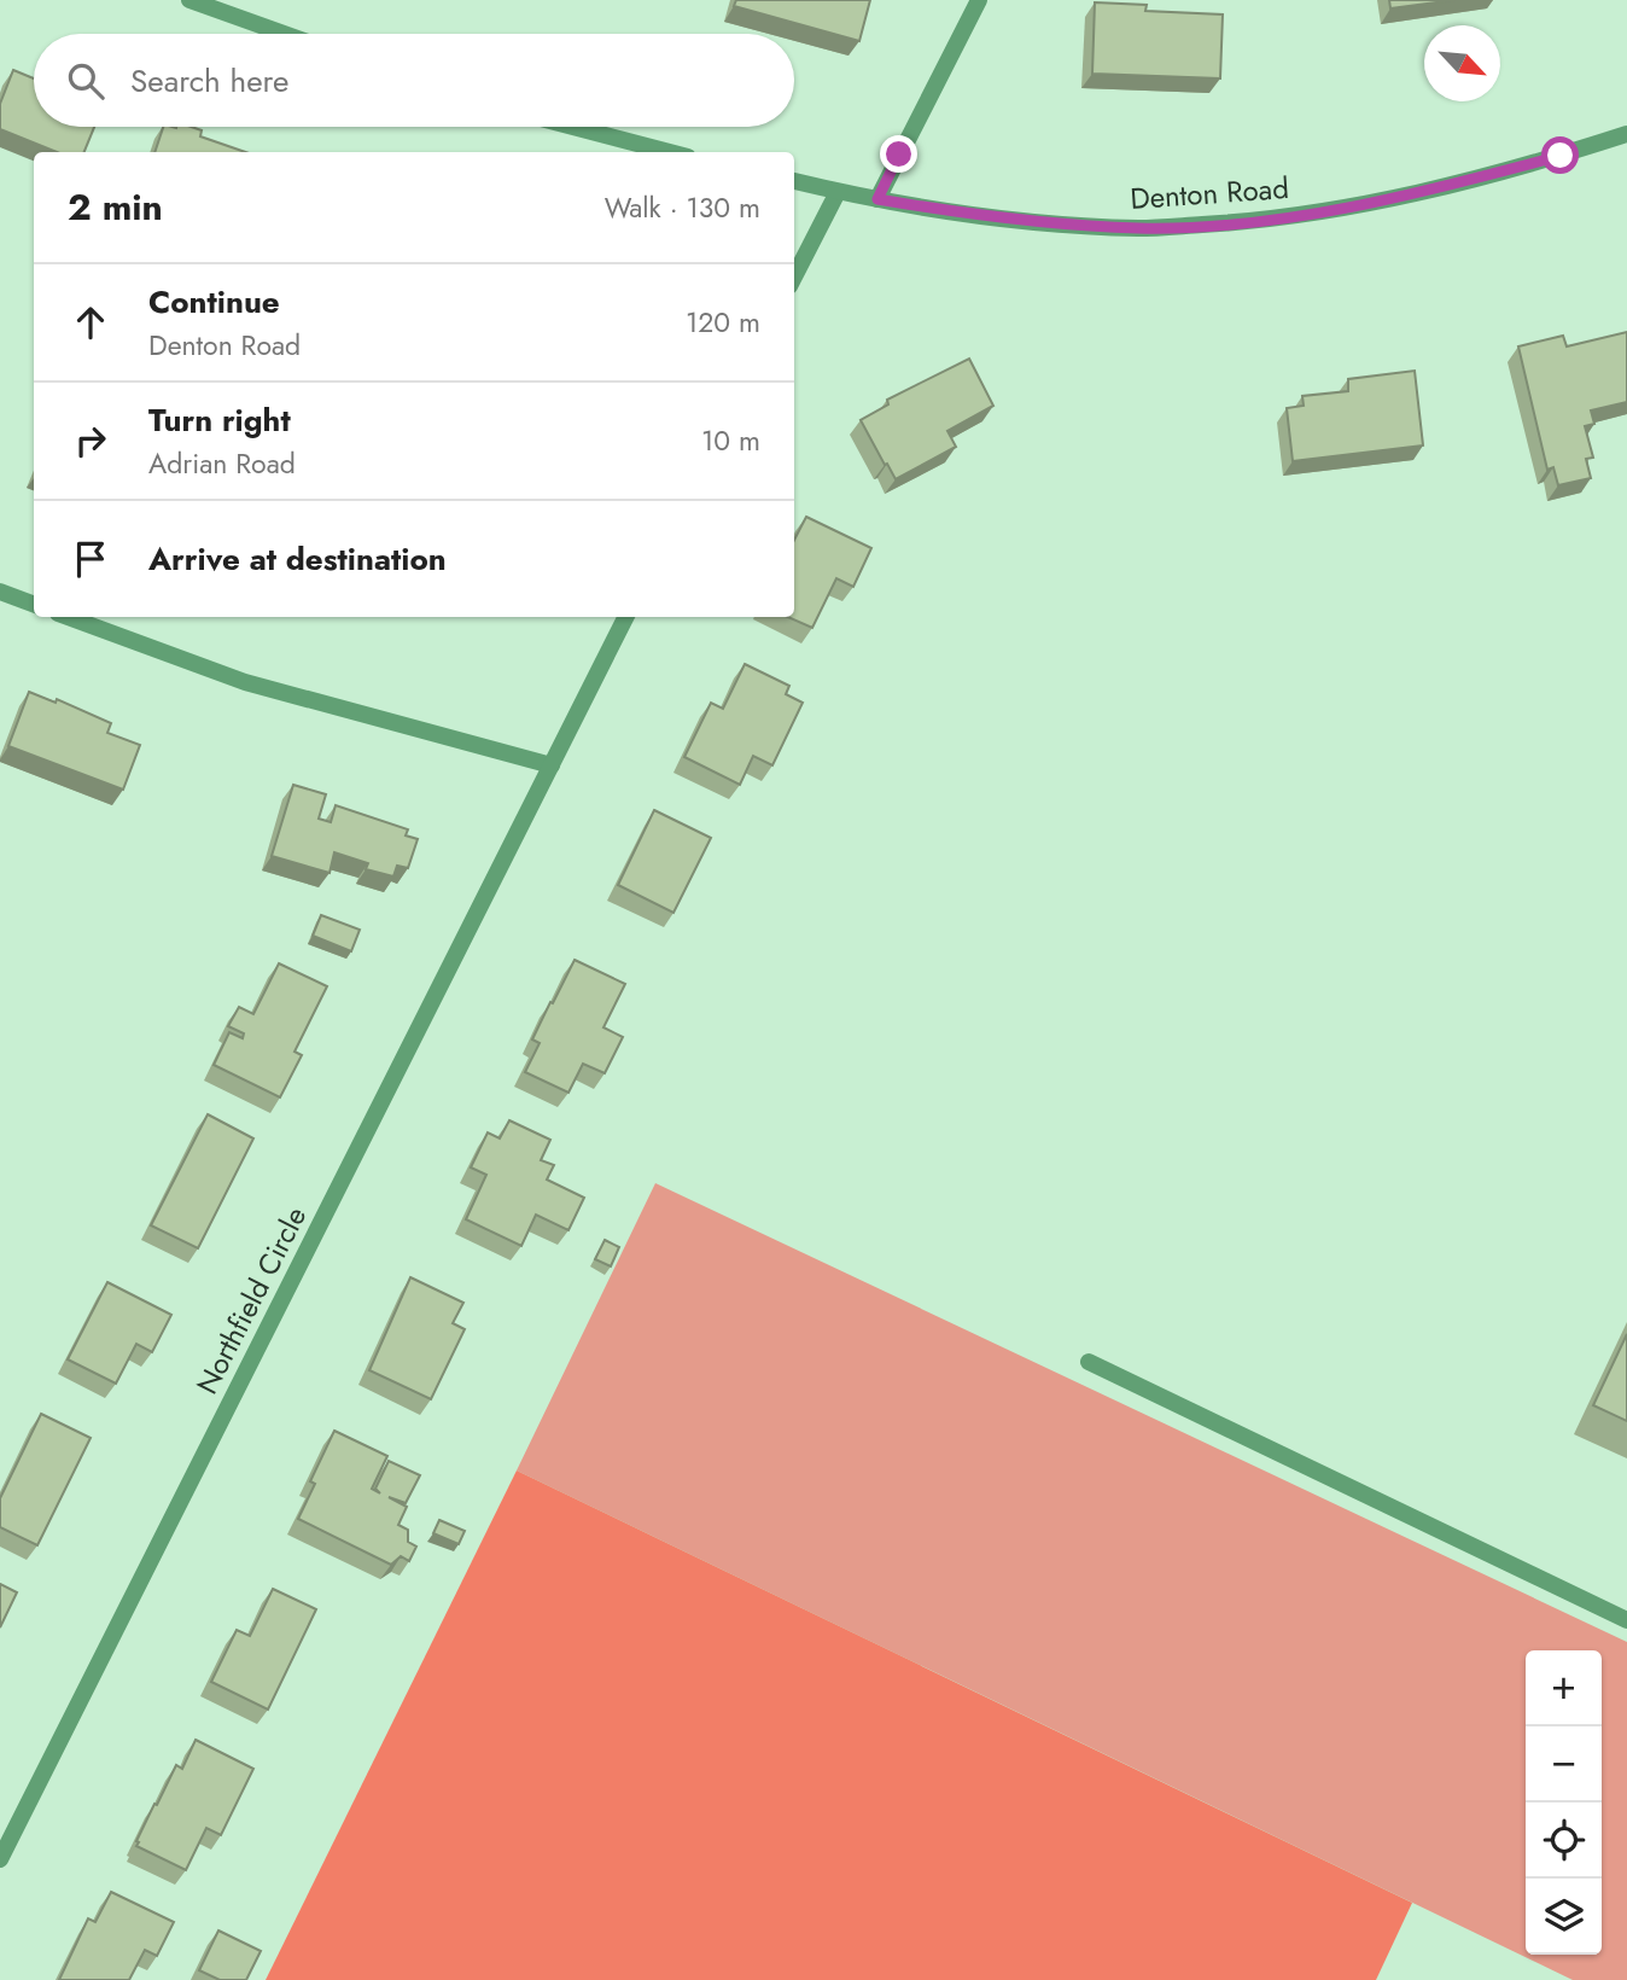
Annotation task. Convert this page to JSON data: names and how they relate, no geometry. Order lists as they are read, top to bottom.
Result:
{
  "streets": {
    "street": ["Denton Road", "Northfield Circle"]
  },
  "north": "bottom right",
  "page": {
    "search": "Search here",
    "heading": ["2 min", "Walk · 130 m"],
    "list": [
      ["Continue", "Denton Road", "120 m"],
      ["Turn right", "Adrian Road", "10 m"],
      "Arrive at destination"
    ],
    "map_buttons": ["+", "−"]
  }
}
